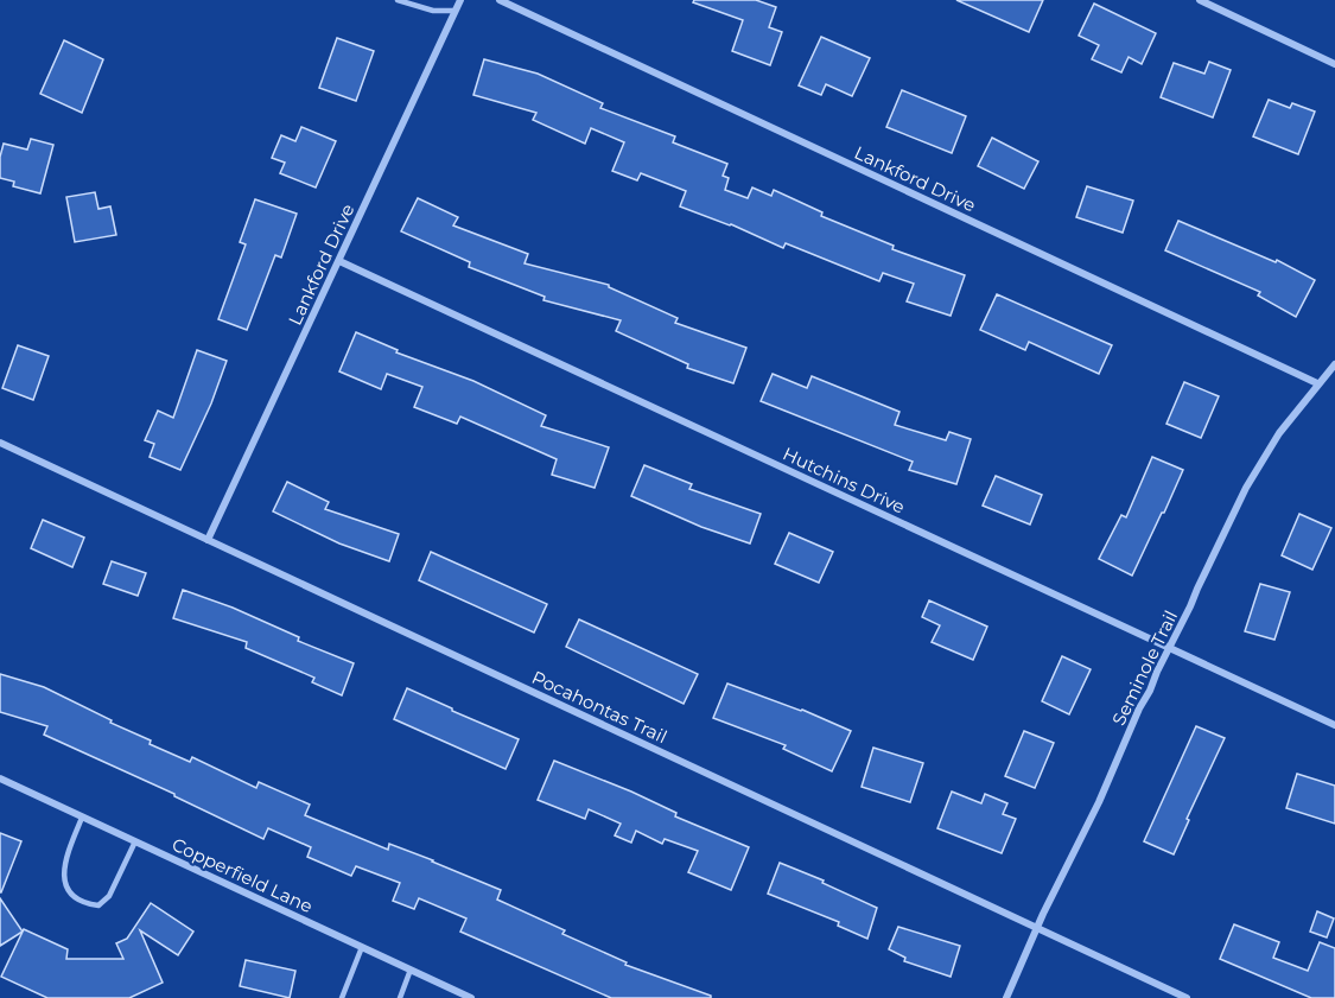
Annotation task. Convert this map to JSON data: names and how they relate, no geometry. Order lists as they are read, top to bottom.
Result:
{
  "streets": {
    "street": [
      "Lankford Drive",
      "Hutchins Drive",
      "Seminole Trail",
      "Pocahontas Trail",
      "Copperfield Lane"
    ]
  },
  "crossings": [
    ["Lankford Drive", "Hutchins Drive"],
    ["Lankford Drive", "Seminole Trail"],
    ["Lankford Drive", "Pocahontas Trail"],
    ["Hutchins Drive", "Seminole Trail"],
    ["Seminole Trail", "Pocahontas Trail"]
  ]
}
